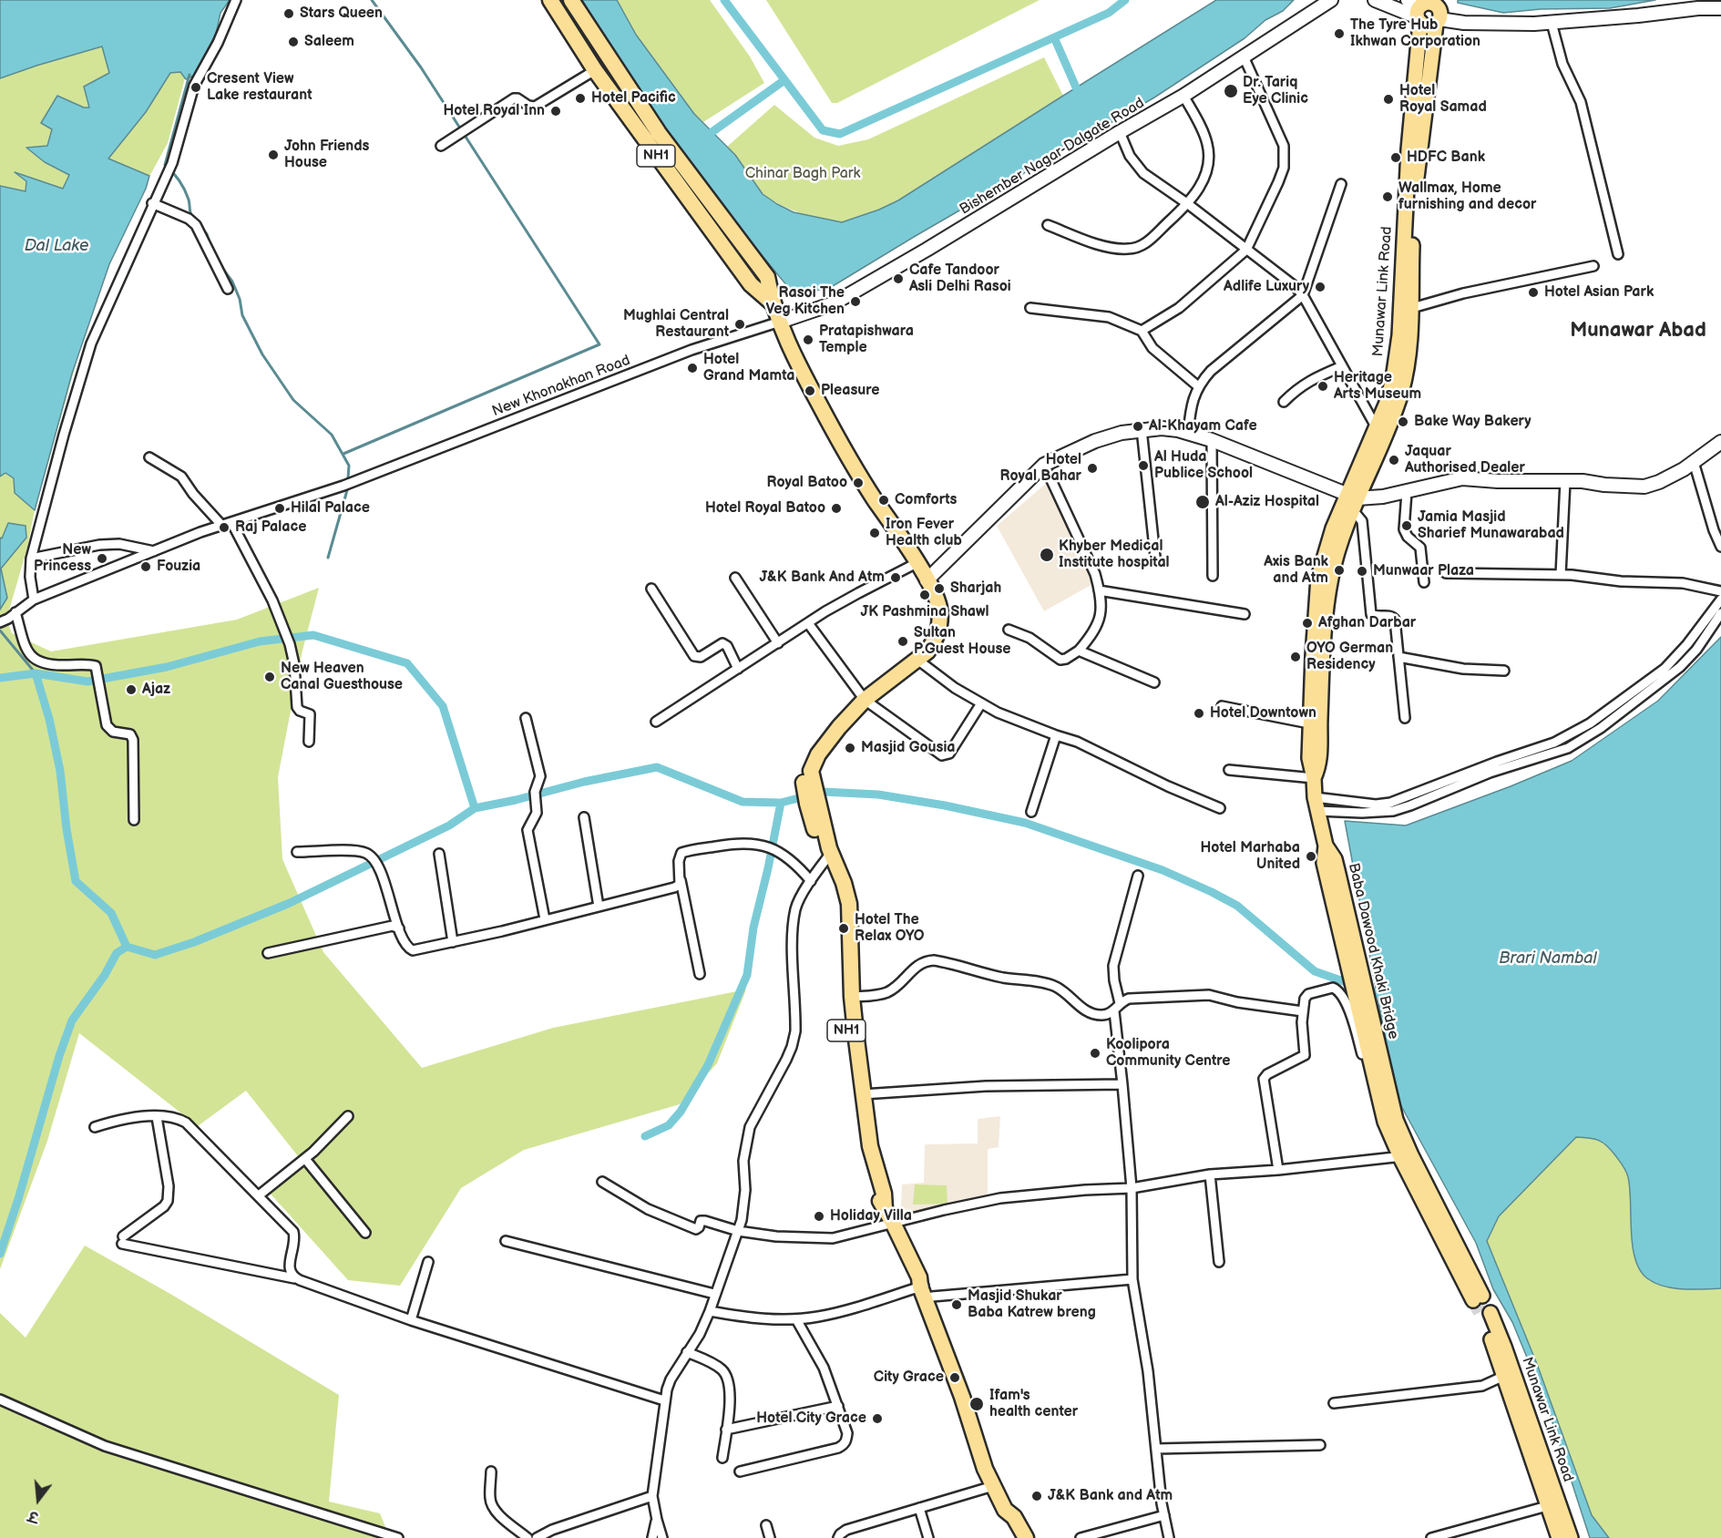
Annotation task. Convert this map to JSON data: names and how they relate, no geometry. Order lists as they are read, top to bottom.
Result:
{
  "streets": {
    "highway": ["NH1"],
    "main road": ["Munawar Link Road", "Baba Dawood Khaki Bridge"],
    "street": ["Bishember Nagar-Dalgate Road", "New Khonakhan Road"]
  },
  "crossings": [
    ["NH1", "Bishember Nagar-Dalgate Road"],
    ["NH1", "New Khonakhan Road"],
    ["Bishember Nagar-Dalgate Road", "New Khonakhan Road"],
    ["Munawar Link Road", "Baba Dawood Khaki Bridge"]
  ],
  "districts": ["Munawar Abad"],
  "water": ["Dal Lake", "Brari Nambal"],
  "parks": ["Chinar Bagh Park"],
  "places": [
    "Stars Queen",
    "The Tyre Hub Ikhwan Corporation",
    "Saleem",
    "Cresent View Lake restaurant",
    "Dr. Tariq Eye Clinic",
    "Hotel Pacific",
    "Hotel Royal Samad",
    "Hotel Royal Inn",
    "John Friends House",
    "HDFC Bank",
    "Wallmax, Home furnishing and decor",
    "Cafe Tandoor Asli Delhi Rasoi",
    "Adlife Luxury",
    "Hotel Asian Park",
    "Rasoi The Veg Kitchen",
    "Mughlai Central Restaurant",
    "Pratapishwara Temple",
    "Hotel Grand Mamta",
    "Heritage Arts Museum",
    "Pleasure",
    "Bake Way Bakery",
    "Al-Khayam Cafe",
    "Jaquar Authorised Dealer",
    "Al Huda Publice School",
    "Hotel Royal Bahar",
    "Royal Batoo",
    "Comforts",
    "Al-Aziz Hospital",
    "Hilal Palace",
    "Hotel Royal Batoo",
    "Jamia Masjid Sharief Munawarabad",
    "Raj Palace",
    "Iron Fever Health club",
    "Khyber Medical Institute hospital",
    "New Princess",
    "Fouzia",
    "Axis Bank and Atm",
    "Munwaar Plaza",
    "J&K Bank And Atm",
    "Sharjah",
    "JK Pashmina Shawl",
    "Afghan Darbar",
    "Sultan P.Guest House",
    "OYO German Residency",
    "New Heaven Canal Guesthouse",
    "Ajaz",
    "Hotel Downtown",
    "Masjid Gousia",
    "Hotel Marhaba United",
    "Hotel The Relax OYO",
    "Koolipora Community Centre",
    "Holiday Villa",
    "Masjid Shukar Baba Katrew breng",
    "City Grace",
    "Ifam's health center",
    "Hotel City Grace",
    "J&K Bank and Atm"
  ],
  "north": "bottom"
}
